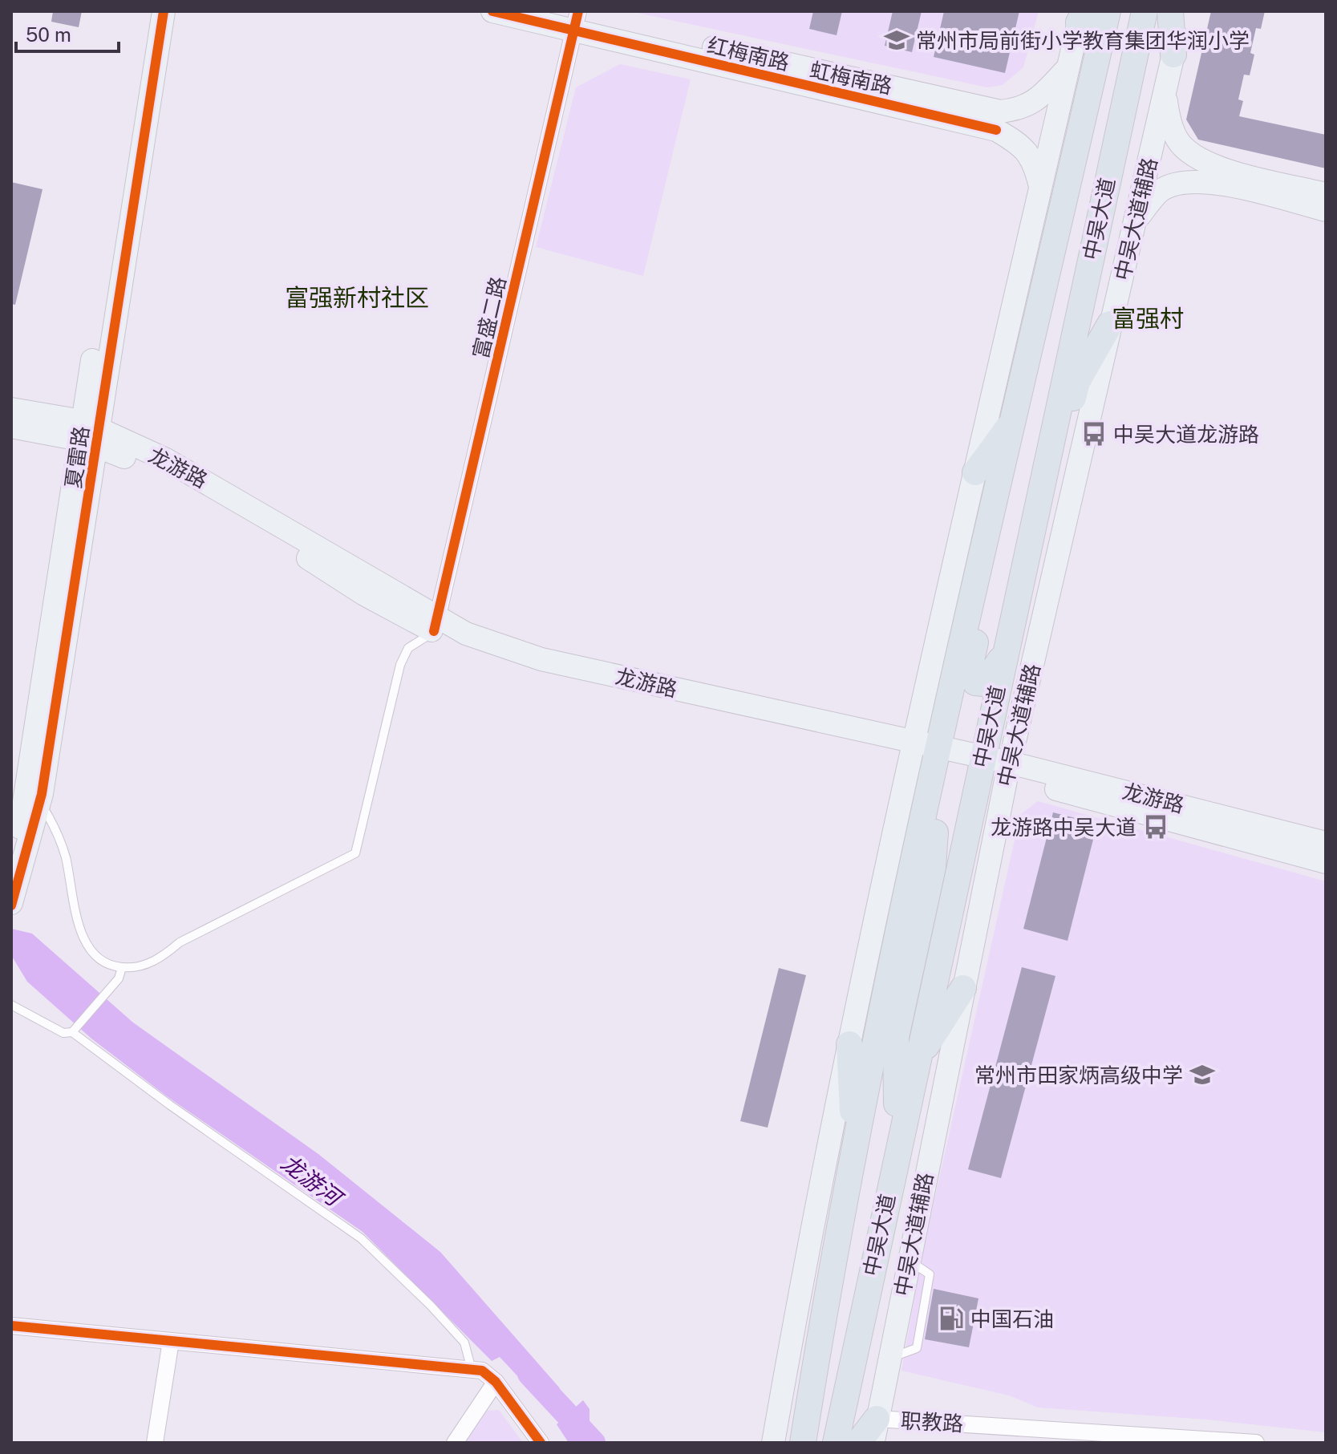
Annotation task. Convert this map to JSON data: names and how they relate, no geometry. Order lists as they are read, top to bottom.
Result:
{
  "streets": {
    "main road": [
      "红梅南路",
      "中吴大道",
      "中吴大道辅路",
      "夏雷路",
      "龙游路"
    ],
    "street": ["富盛二路", "职教路"],
    "cycle path": ["虹梅南路"]
  },
  "crossings": [
    ["红梅南路", "富盛二路"],
    ["中吴大道", "龙游路"],
    ["中吴大道辅路", "龙游路"],
    ["中吴大道辅路", "职教路"],
    ["富盛二路", "龙游路"],
    ["夏雷路", "龙游路"]
  ],
  "districts": ["富强新村社区", "富强村"],
  "water": ["龙游河"],
  "places": {
    "school or university": ["常州市局前街小学教育集团华润小学", "常州市田家炳高级中学"],
    "bus stop": ["中吴大道龙游路", "龙游路中吴大道"],
    "fuel station": ["中国石油"]
  },
  "scale_bar": "50 m"
}
